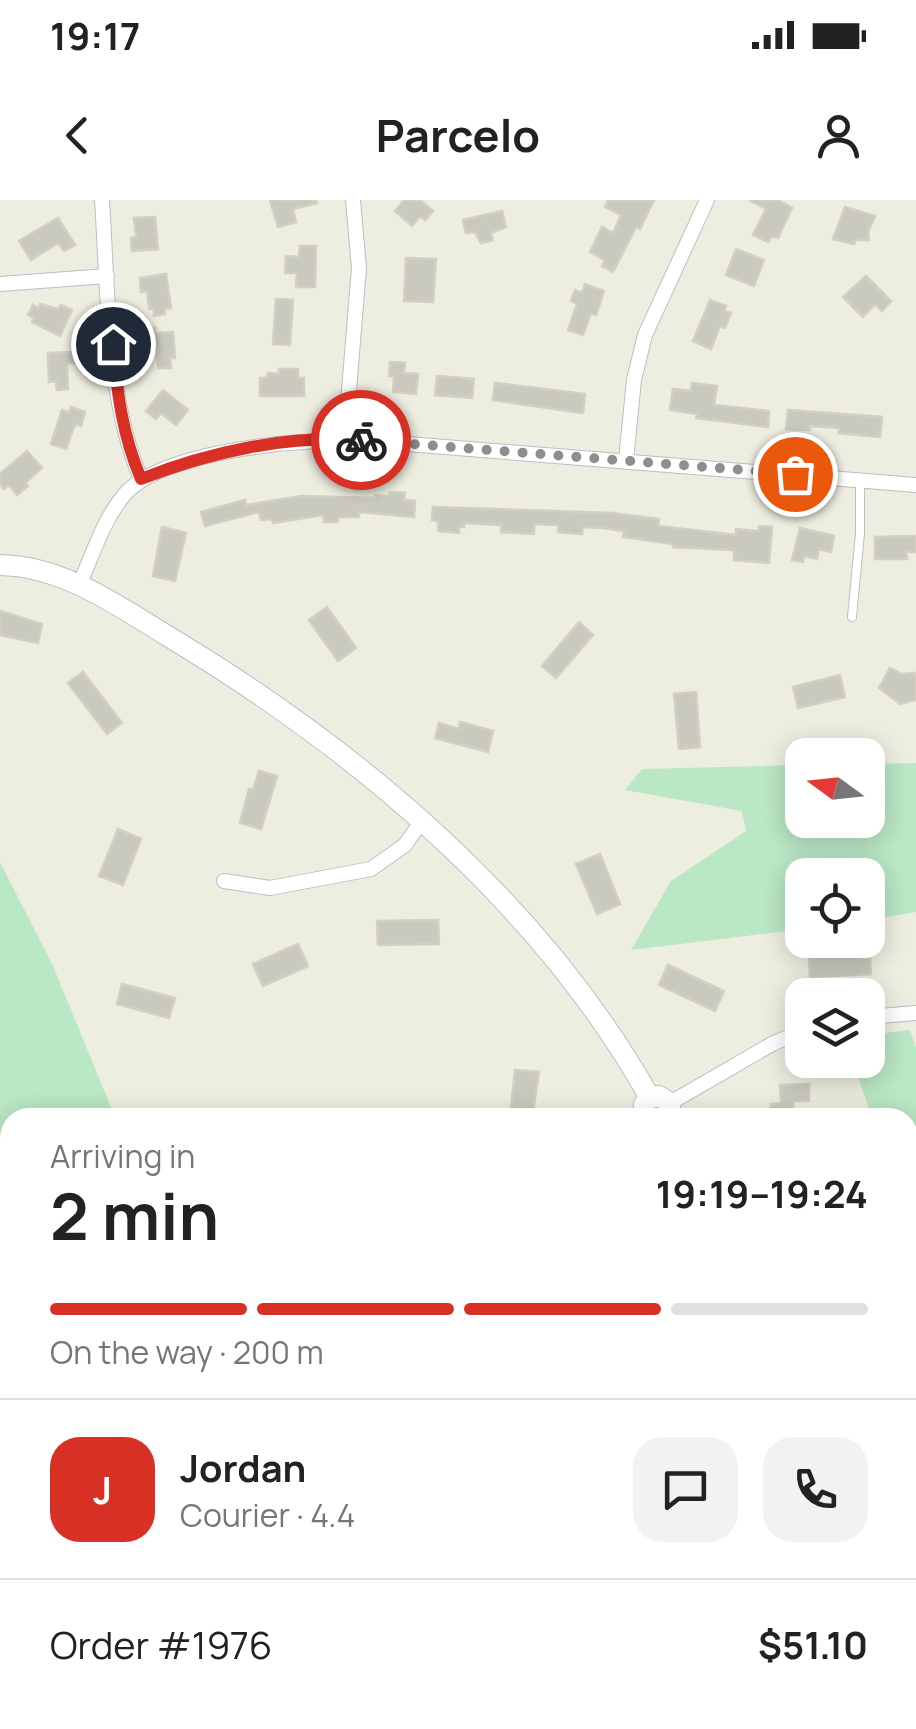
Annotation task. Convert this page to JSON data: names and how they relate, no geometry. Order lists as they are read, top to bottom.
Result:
{
  "north": "left",
  "page": {
    "status": "19:17",
    "header": "Parcelo",
    "heading": ["2 min", "Arriving in", "19:19–19:24"],
    "panel": [
      "Jordan",
      "Courier · 4.4",
      "Order #1976",
      "$51.10"
    ],
    "bar": "On the way · 200 m",
    "round": "J"
  }
}
